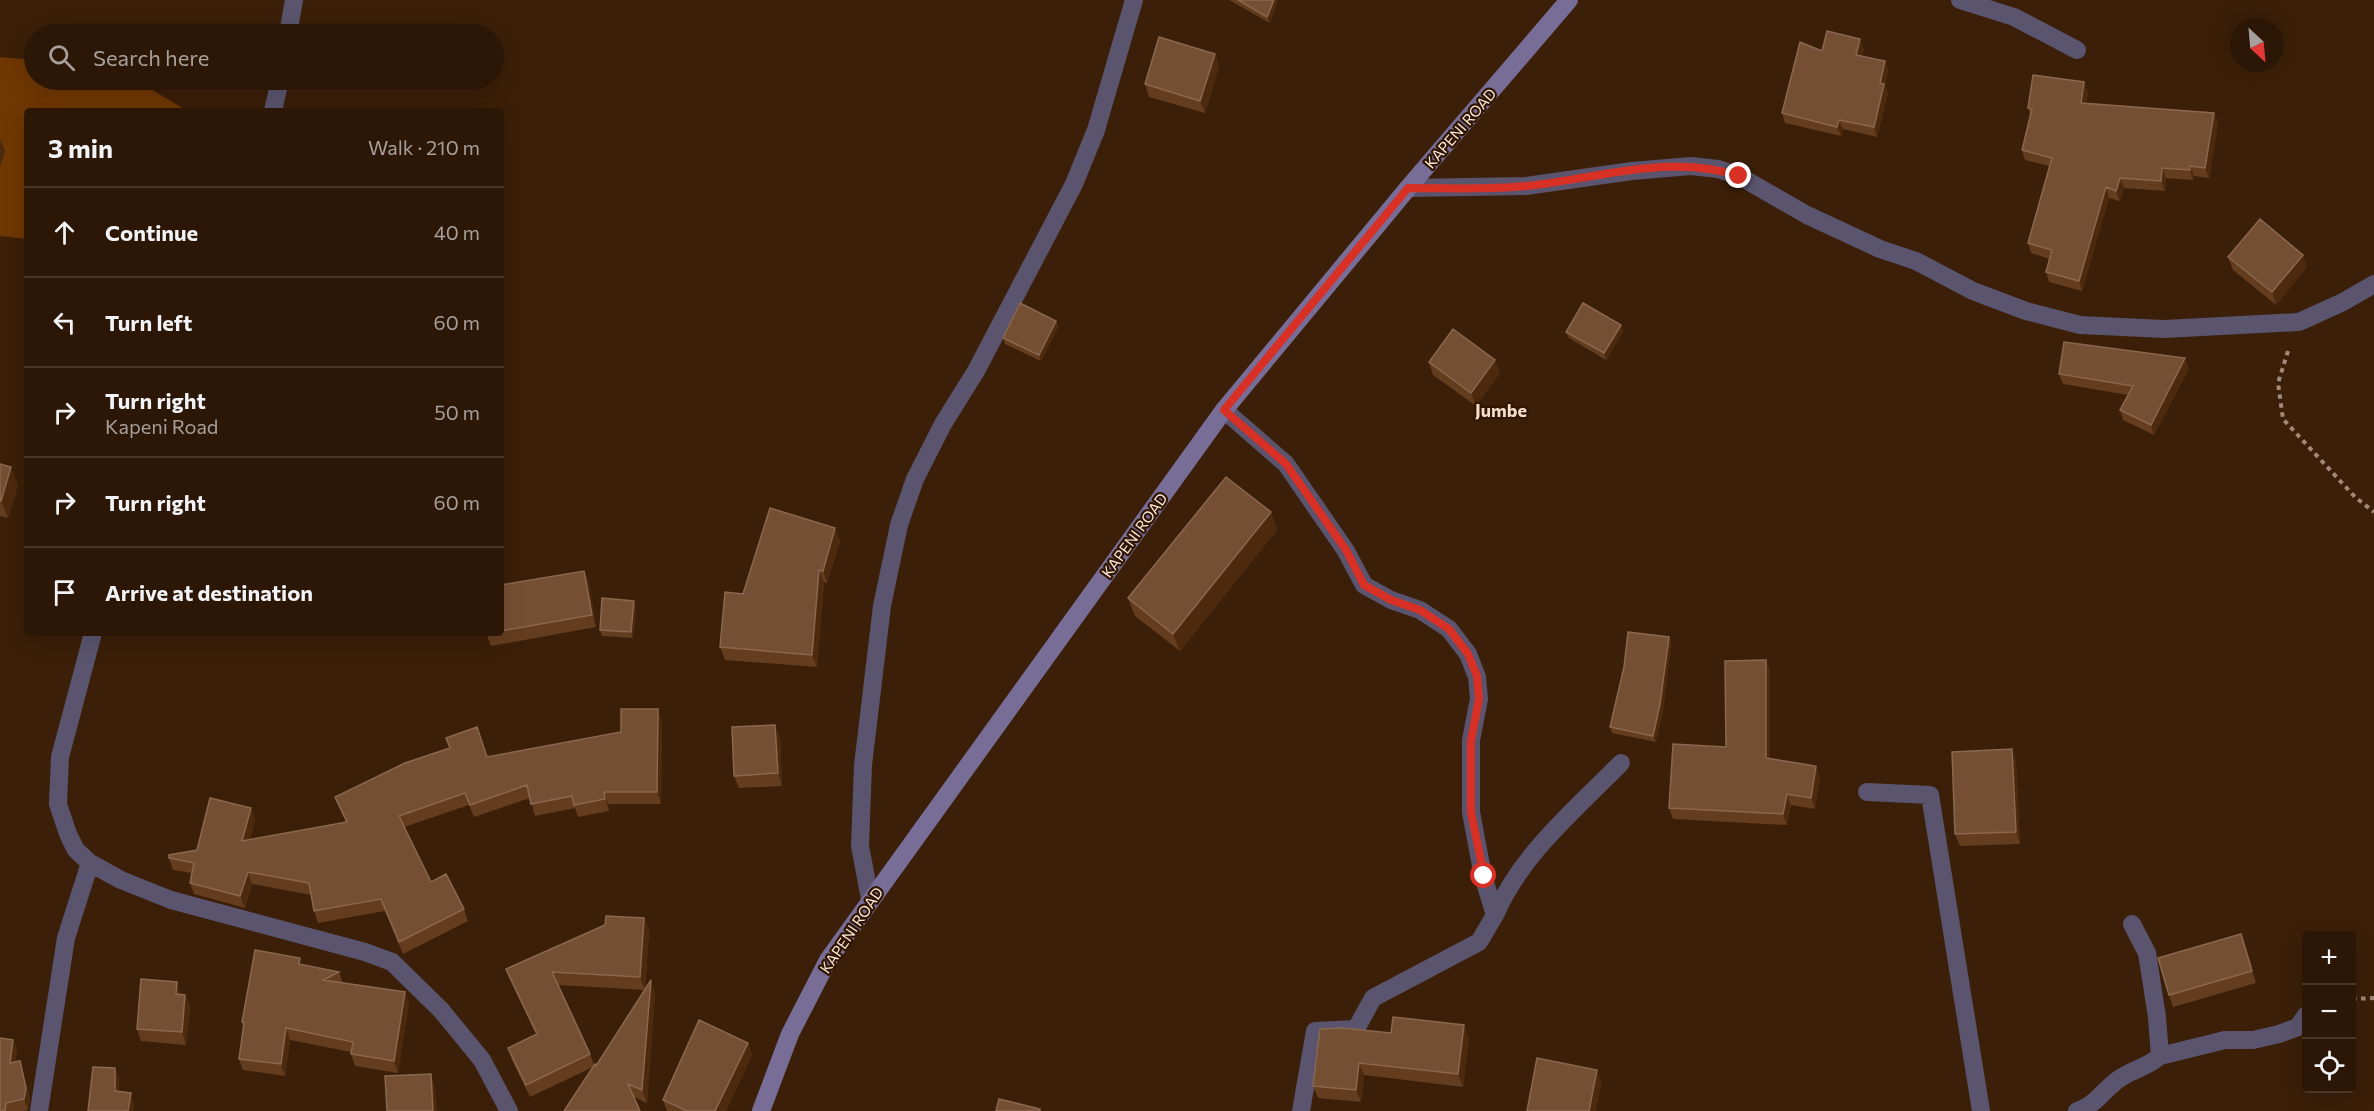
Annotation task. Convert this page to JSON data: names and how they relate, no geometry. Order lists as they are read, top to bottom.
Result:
{
  "streets": {
    "main road": ["KAPENI ROAD"]
  },
  "districts": ["Jumbe"],
  "north": "bottom right",
  "page": {
    "search": "Search here",
    "heading": ["3 min", "Walk · 210 m"],
    "list": [
      ["Continue", "40 m"],
      ["Turn left", "60 m"],
      ["Turn right", "Kapeni Road", "50 m"],
      ["Turn right", "60 m"],
      "Arrive at destination"
    ],
    "map_buttons": ["+", "−"]
  }
}
